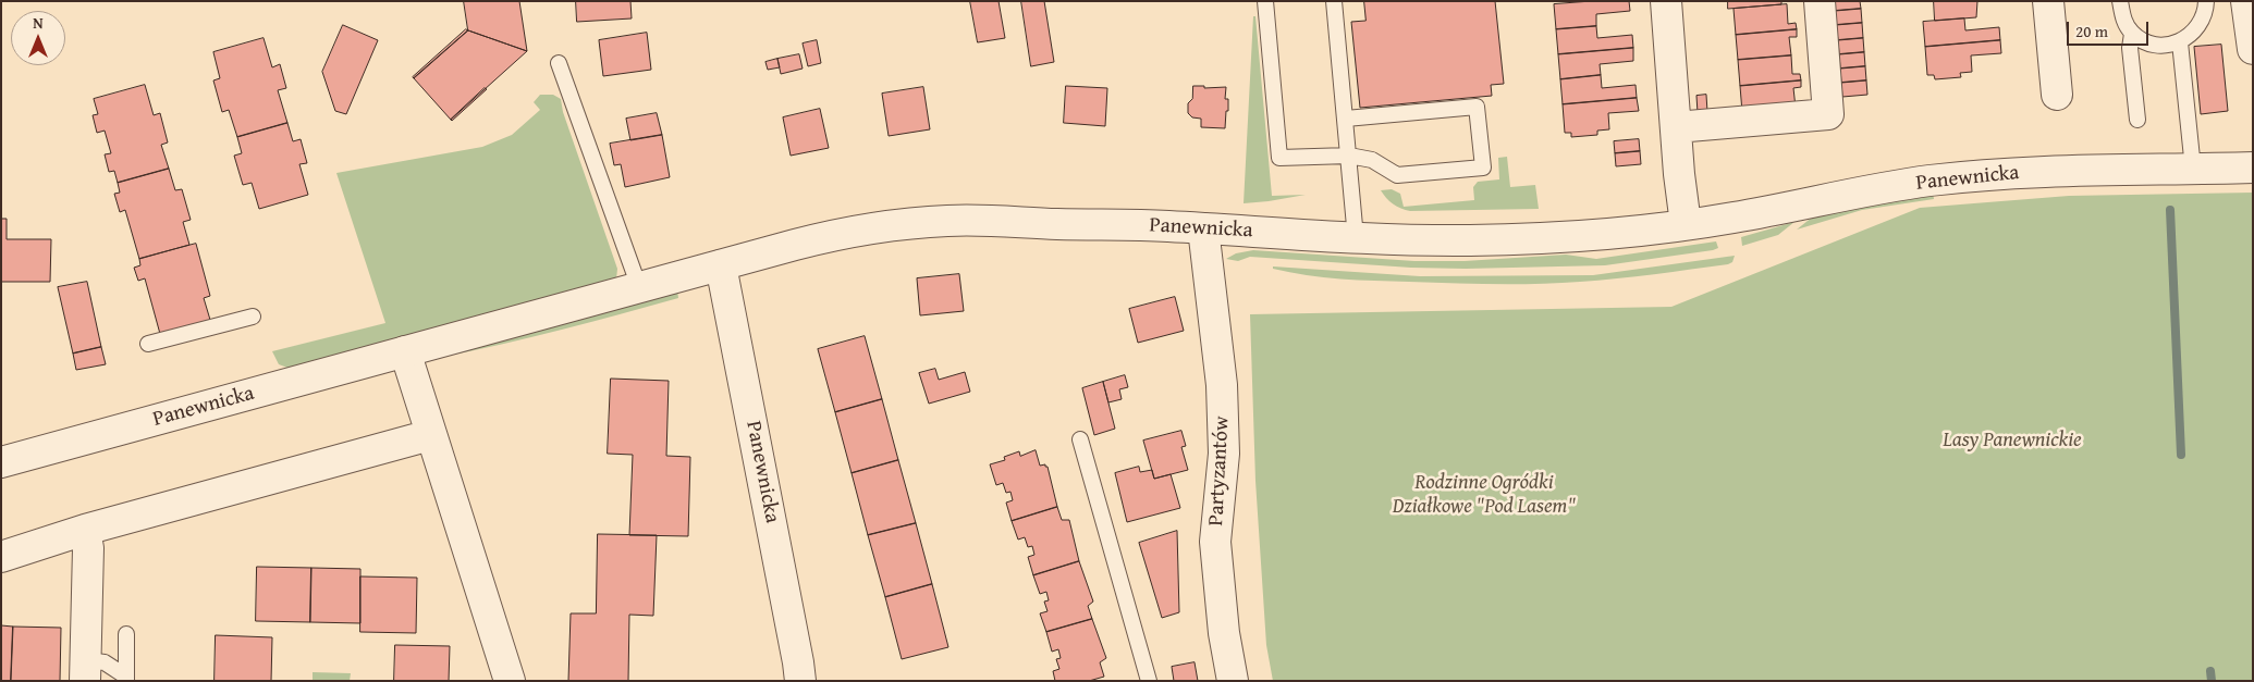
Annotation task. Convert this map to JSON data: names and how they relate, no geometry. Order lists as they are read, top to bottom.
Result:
{
  "streets": {
    "street": ["Panewnicka", "Partyzantów"]
  },
  "crossings": [
    ["Panewnicka", "Partyzantów"]
  ],
  "parks": ["Lasy Panewnickie", "Rodzinne Ogródki Działkowe \"Pod Lasem\""],
  "scale_bar": "20 m",
  "north": "top"
}
